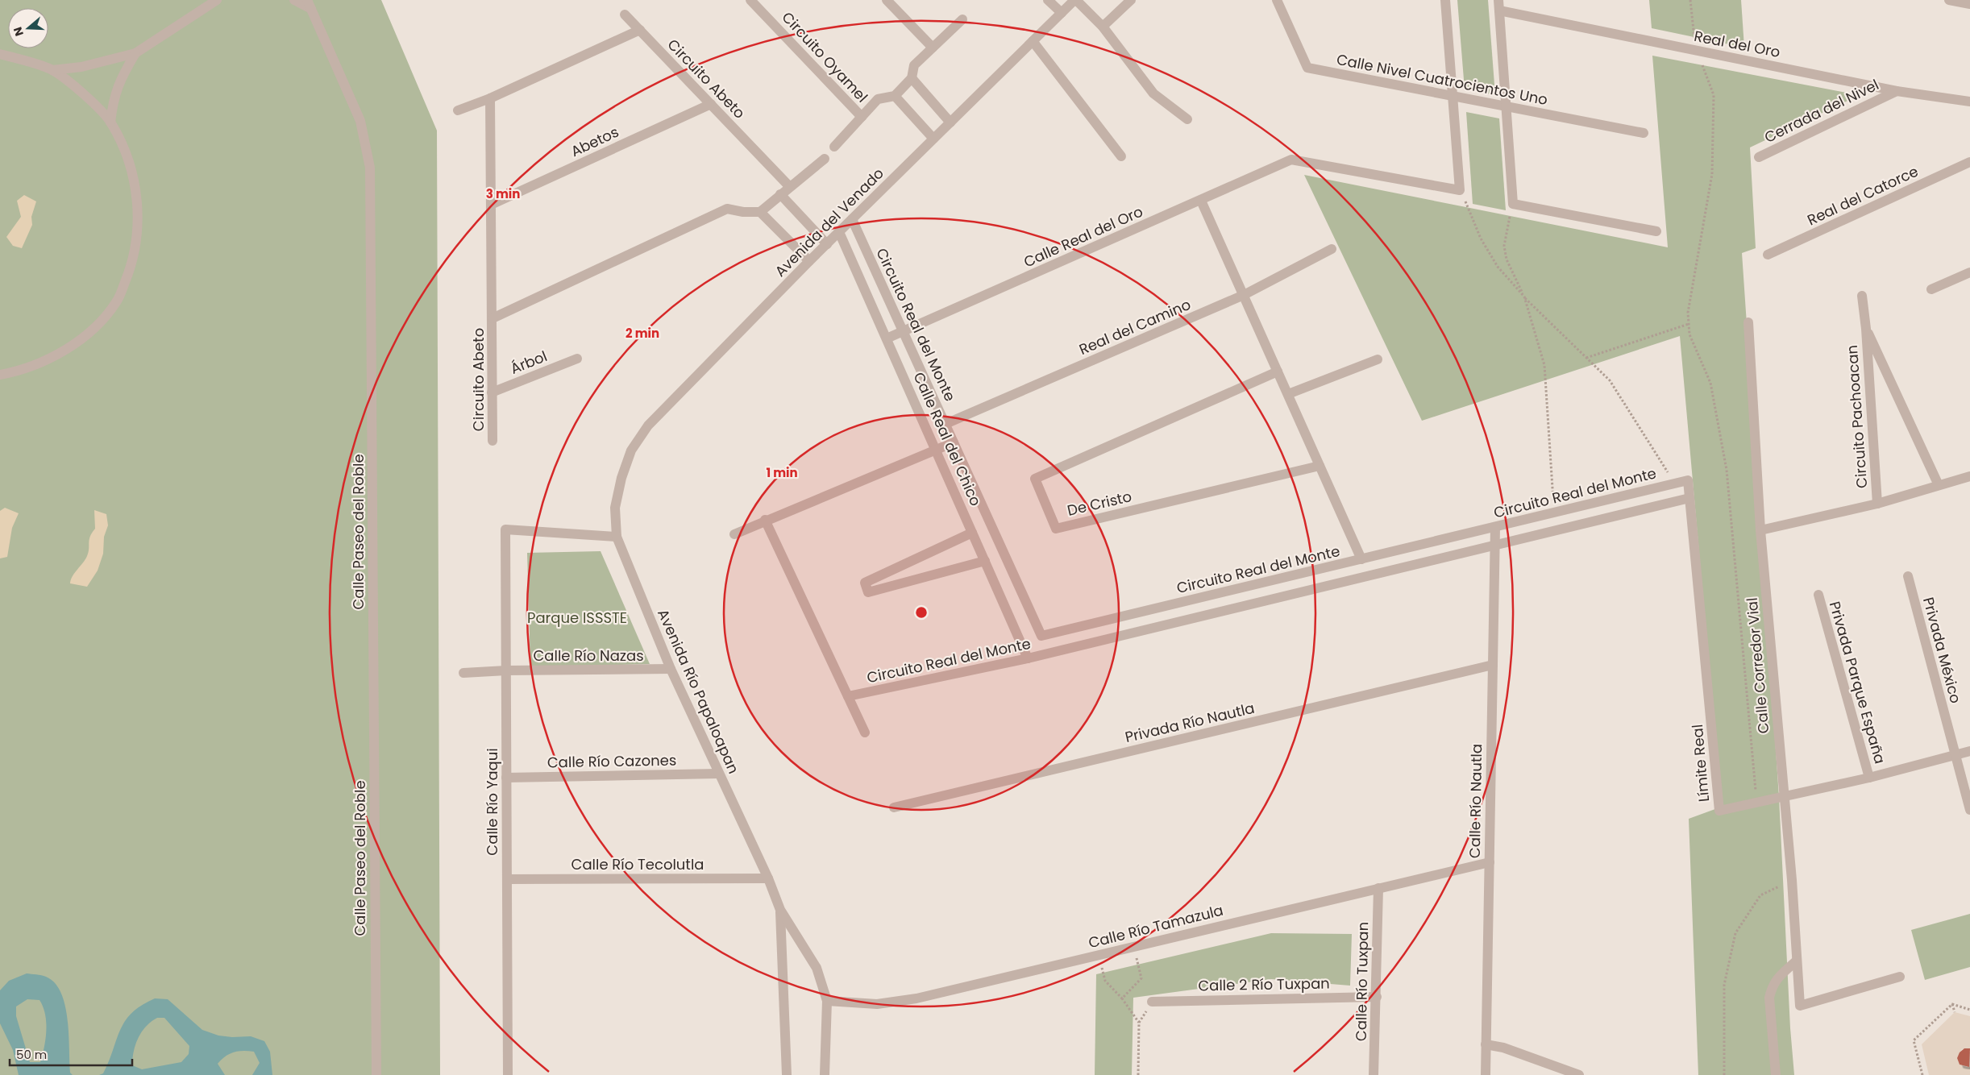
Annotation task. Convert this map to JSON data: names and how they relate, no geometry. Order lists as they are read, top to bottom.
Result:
{
  "streets": {
    "street": [
      "Real del Oro",
      "Circuito Oyamel",
      "Circuito Abeto",
      "Calle Nivel Cuatrocientos Uno",
      "Cerrada del Nivel",
      "Abetos",
      "Real del Catorce",
      "Avenida del Venado",
      "Calle Real del Oro",
      "Circuito Real del Monte",
      "Real del Camino",
      "Árbol",
      "Circuito Pachoacan",
      "Calle Real del Chico",
      "De Cristo",
      "Calle Paseo del Roble",
      "Privada México",
      "Calle Río Nazas",
      "Calle Corredor Vial",
      "Privada Parque España",
      "Avenida Río Papaloapan",
      "Privada Río Nautla",
      "Calle Río Cazones",
      "Límite Real",
      "Calle Río Nautla",
      "Calle Río Yaqui",
      "Calle Río Tecolutla",
      "Calle Río Tamazula",
      "Calle Río Tuxpan",
      "Calle 2 Río Tuxpan"
    ]
  },
  "crossings": [
    ["Real del Oro", "Cerrada del Nivel"],
    ["Circuito Abeto", "Abetos"],
    ["Circuito Abeto", "Árbol"],
    ["Avenida del Venado", "Circuito Real del Monte"],
    ["Avenida del Venado", "Calle Real del Chico"],
    ["Avenida del Venado", "Avenida Río Papaloapan"],
    ["Calle Real del Oro", "Circuito Real del Monte"],
    ["Calle Real del Oro", "Calle Real del Chico"],
    ["Circuito Real del Monte", "Real del Camino"],
    ["Circuito Real del Monte", "Calle Real del Chico"],
    ["Circuito Real del Monte", "Límite Real"],
    ["Circuito Real del Monte", "Calle Río Nautla"],
    ["Circuito Pachoacan", "Calle Corredor Vial"],
    ["Privada México", "Límite Real"],
    ["Calle Río Nazas", "Avenida Río Papaloapan"],
    ["Calle Río Nazas", "Calle Río Yaqui"],
    ["Calle Corredor Vial", "Límite Real"],
    ["Privada Parque España", "Límite Real"],
    ["Avenida Río Papaloapan", "Calle Río Cazones"],
    ["Avenida Río Papaloapan", "Calle Río Yaqui"],
    ["Avenida Río Papaloapan", "Calle Río Tecolutla"],
    ["Avenida Río Papaloapan", "Calle Río Tamazula"],
    ["Privada Río Nautla", "Calle Río Nautla"],
    ["Calle Río Cazones", "Calle Río Yaqui"],
    ["Calle Río Nautla", "Calle Río Tamazula"],
    ["Calle Río Yaqui", "Calle Río Tecolutla"],
    ["Calle Río Tamazula", "Calle Río Tuxpan"],
    ["Calle Río Tuxpan", "Calle 2 Río Tuxpan"]
  ],
  "parks": ["Parque ISSSTE"],
  "scale_bar": "50 m",
  "north": "left",
  "rings": ["3 min", "2 min", "1 min"]
}
